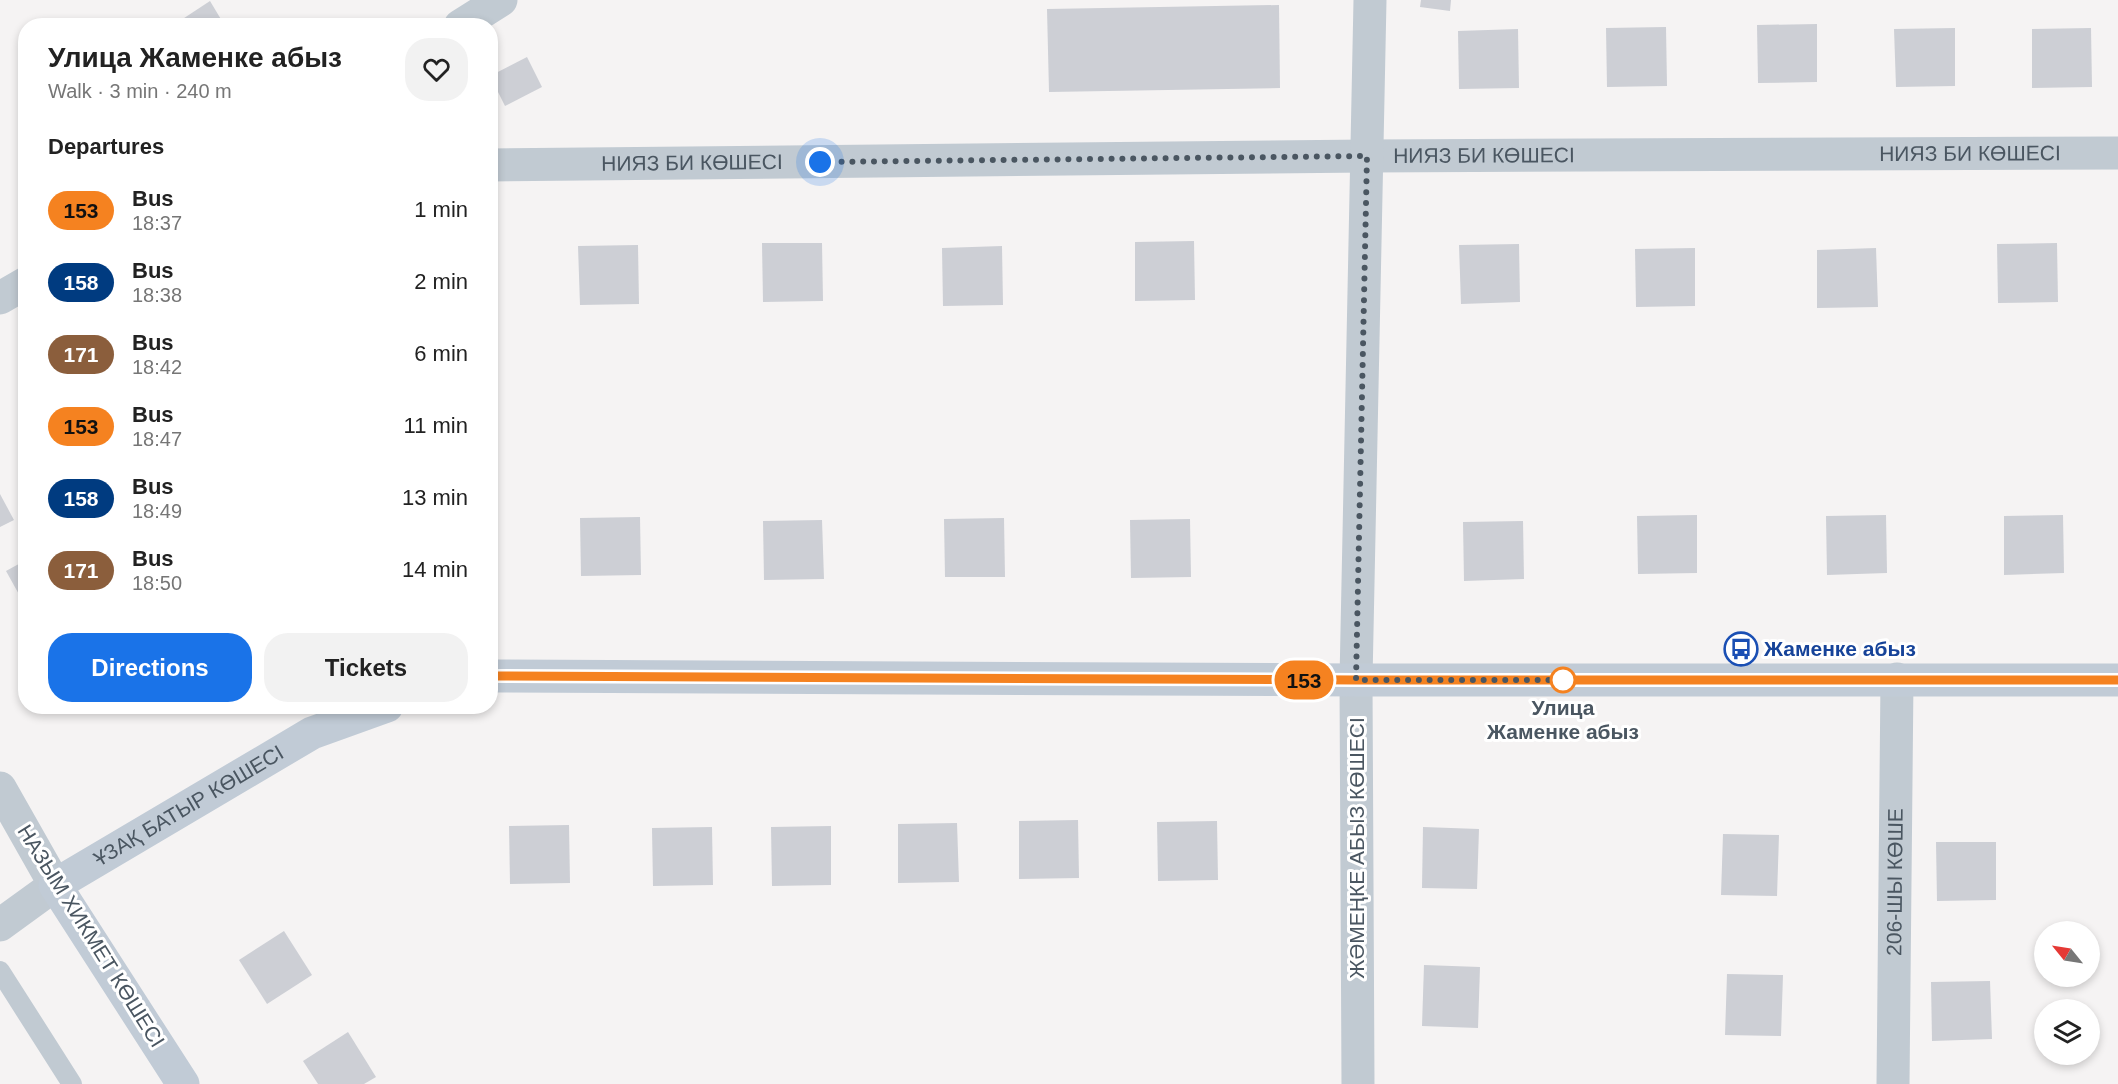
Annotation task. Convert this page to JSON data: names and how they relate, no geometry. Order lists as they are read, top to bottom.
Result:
{
  "streets": {
    "street": [
      "НИЯЗ БИ КӨШЕСІ",
      "ҰЗАҚ БАТЫР КӨШЕСІ",
      "ЖӘМЕҢКЕ АБЫЗ КӨШЕСІ",
      "206-ШЫ КӨШЕ",
      "НАЗЫМ ХИКМЕТ КӨШЕСІ"
    ]
  },
  "crossings": [
    ["НИЯЗ БИ КӨШЕСІ", "ЖӘМЕҢКЕ АБЫЗ КӨШЕСІ"],
    ["ҰЗАҚ БАТЫР КӨШЕСІ", "НАЗЫМ ХИКМЕТ КӨШЕСІ"]
  ],
  "places": {
    "bus stop": ["Жаменке абыз"],
    "other": ["Улица Жаменке абыз"]
  },
  "lines": ["bus line 153"],
  "north": "top left",
  "page": {
    "on_map": "153",
    "heading": [
      ["Улица Жаменке абыз", "Walk · 3 min · 240 m"],
      "Departures"
    ],
    "list": [
      {
        "mark": "153",
        "name": "Bus",
        "note": "18:37",
        "value": "1 min"
      },
      {
        "mark": "158",
        "name": "Bus",
        "note": "18:38",
        "value": "2 min"
      },
      {
        "mark": "171",
        "name": "Bus",
        "note": "18:42",
        "value": "6 min"
      },
      {
        "mark": "153",
        "name": "Bus",
        "note": "18:47",
        "value": "11 min"
      },
      {
        "mark": "158",
        "name": "Bus",
        "note": "18:49",
        "value": "13 min"
      },
      {
        "mark": "171",
        "name": "Bus",
        "note": "18:50",
        "value": "14 min"
      }
    ],
    "buttons": ["Directions", "Tickets"]
  }
}
